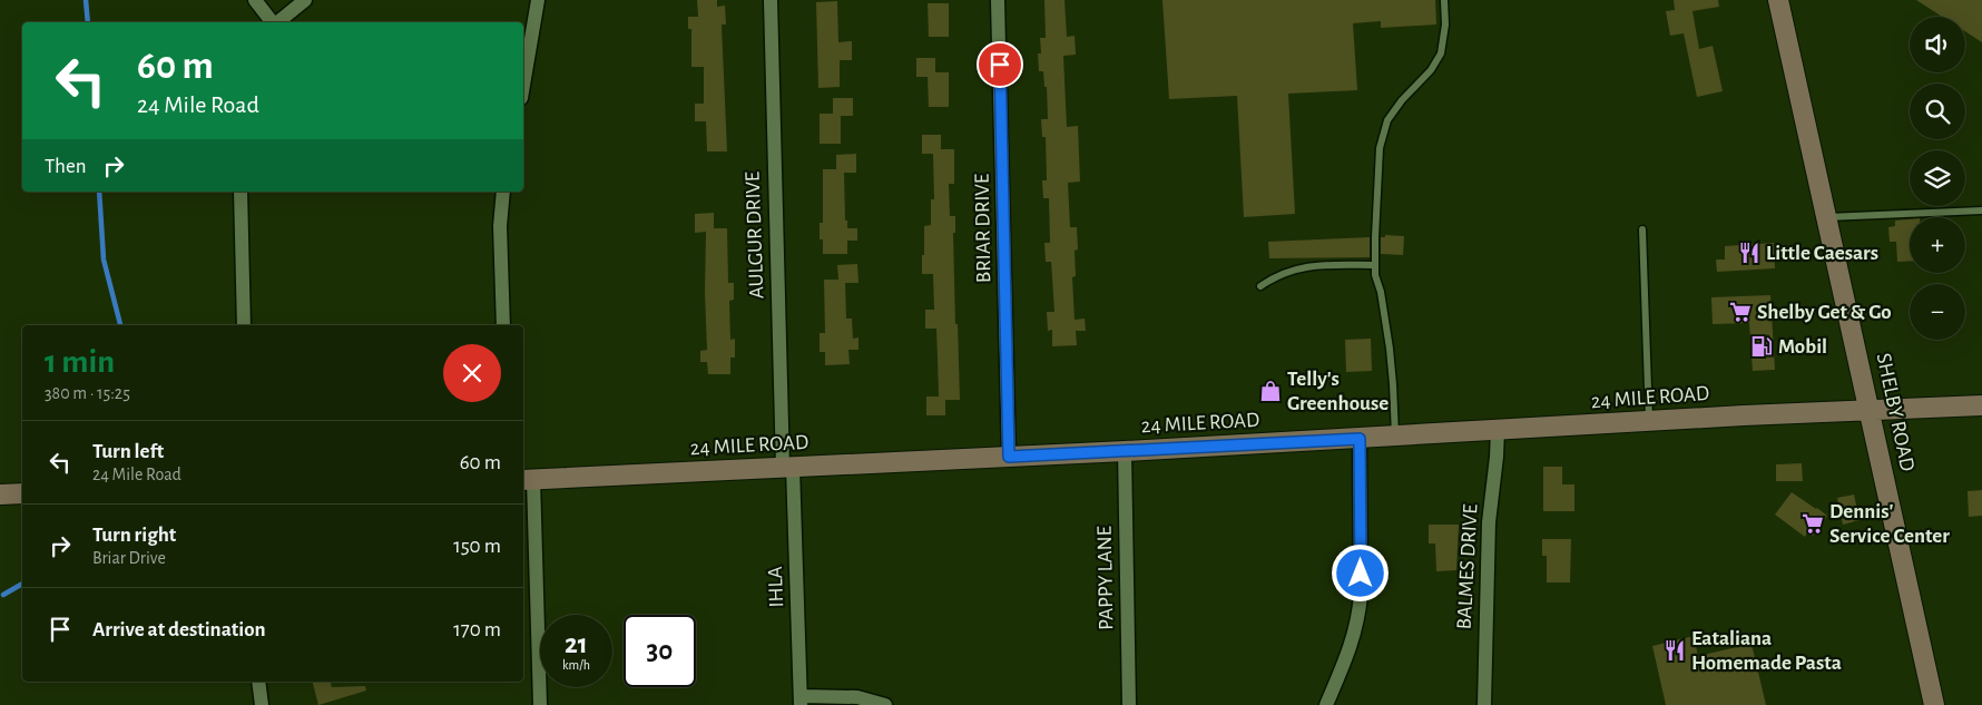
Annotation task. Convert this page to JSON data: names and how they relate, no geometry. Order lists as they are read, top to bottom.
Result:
{
  "streets": {
    "street": [
      "BRIAR DRIVE",
      "AULGUR DRIVE",
      "24 MILE ROAD",
      "SHELBY ROAD",
      "BALMES DRIVE",
      "PAPPY LANE",
      "IHLA"
    ]
  },
  "crossings": [
    ["BRIAR DRIVE", "24 MILE ROAD"],
    ["AULGUR DRIVE", "24 MILE ROAD"],
    ["AULGUR DRIVE", "IHLA"],
    ["24 MILE ROAD", "SHELBY ROAD"],
    ["24 MILE ROAD", "BALMES DRIVE"],
    ["24 MILE ROAD", "PAPPY LANE"],
    ["24 MILE ROAD", "IHLA"]
  ],
  "places": {
    "restaurant": ["Little Caesars", "Eataliana Homemade Pasta"],
    "supermarket": ["Shelby Get & Go", "Dennis' Service Center"],
    "fuel station": ["Mobil"],
    "shop": ["Telly's Greenhouse"]
  },
  "page": {
    "map_buttons": ["+", "−"],
    "turn": ["60 m", "24 Mile Road"],
    "then": "Then",
    "heading": ["1 min", "380 m · 15:25"],
    "list": [
      {
        "name": "Turn left",
        "note": "24 Mile Road",
        "value": "60 m"
      },
      {
        "name": "Turn right",
        "note": "Briar Drive",
        "value": "150 m"
      },
      {
        "name": "Arrive at destination",
        "value": "170 m"
      }
    ],
    "speed": "21 km/h",
    "limit": "30"
  }
}
